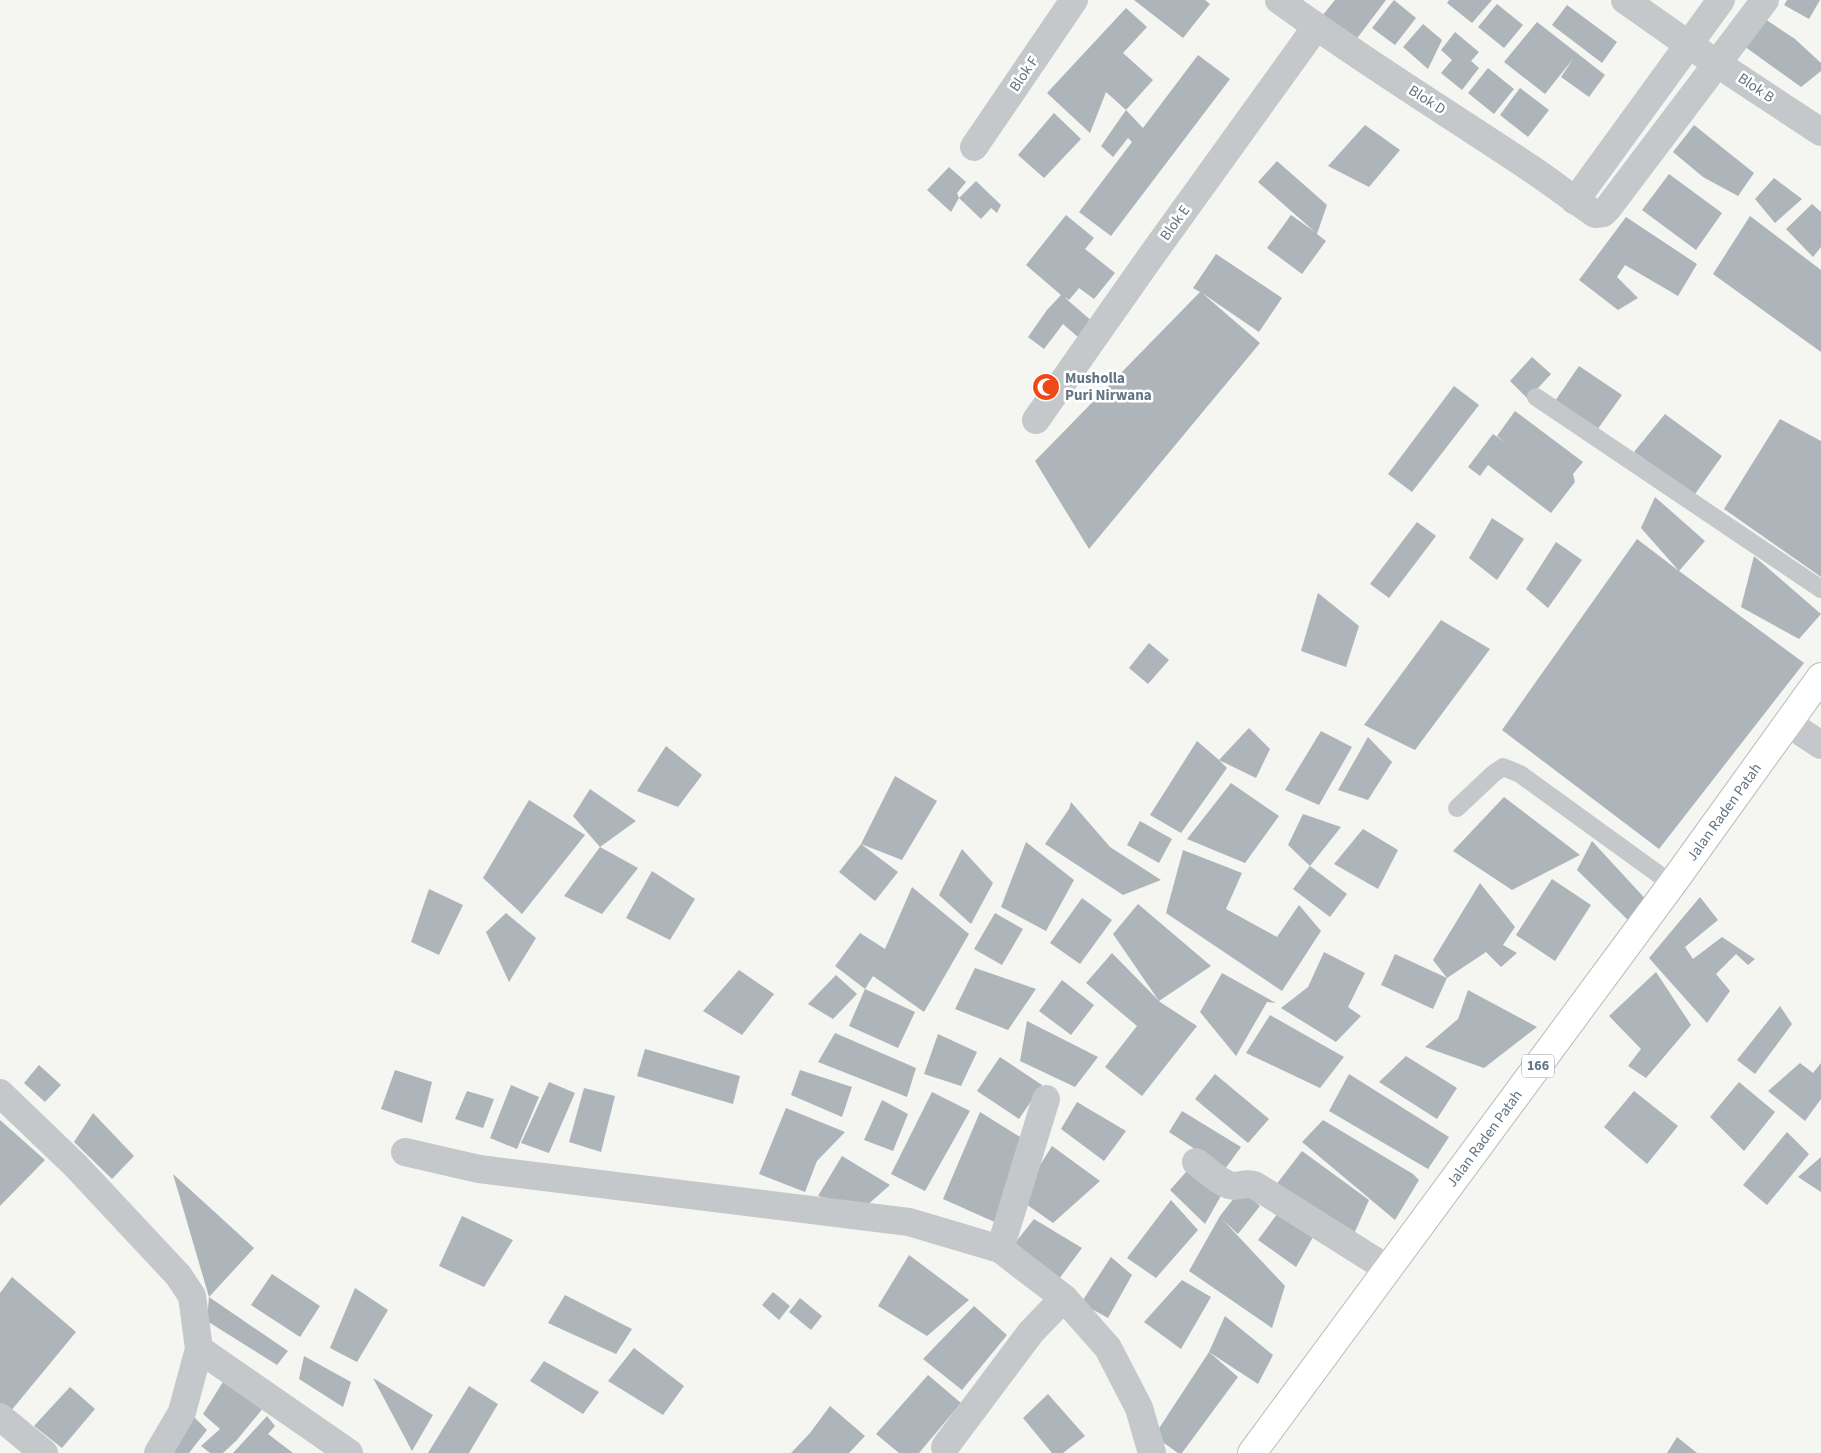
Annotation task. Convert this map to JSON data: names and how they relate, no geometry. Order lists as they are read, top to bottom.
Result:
{
  "streets": {
    "main road": ["Jalan Raden Patah", "166"],
    "street": [
      "Blok F",
      "Blok B",
      "Blok D",
      "Blok E"
    ]
  },
  "crossings": [
    ["Blok B", "Blok D"],
    ["Blok D", "Blok E"]
  ],
  "places": {
    "mosque": ["Musholla Puri Nirwana"]
  }
}
